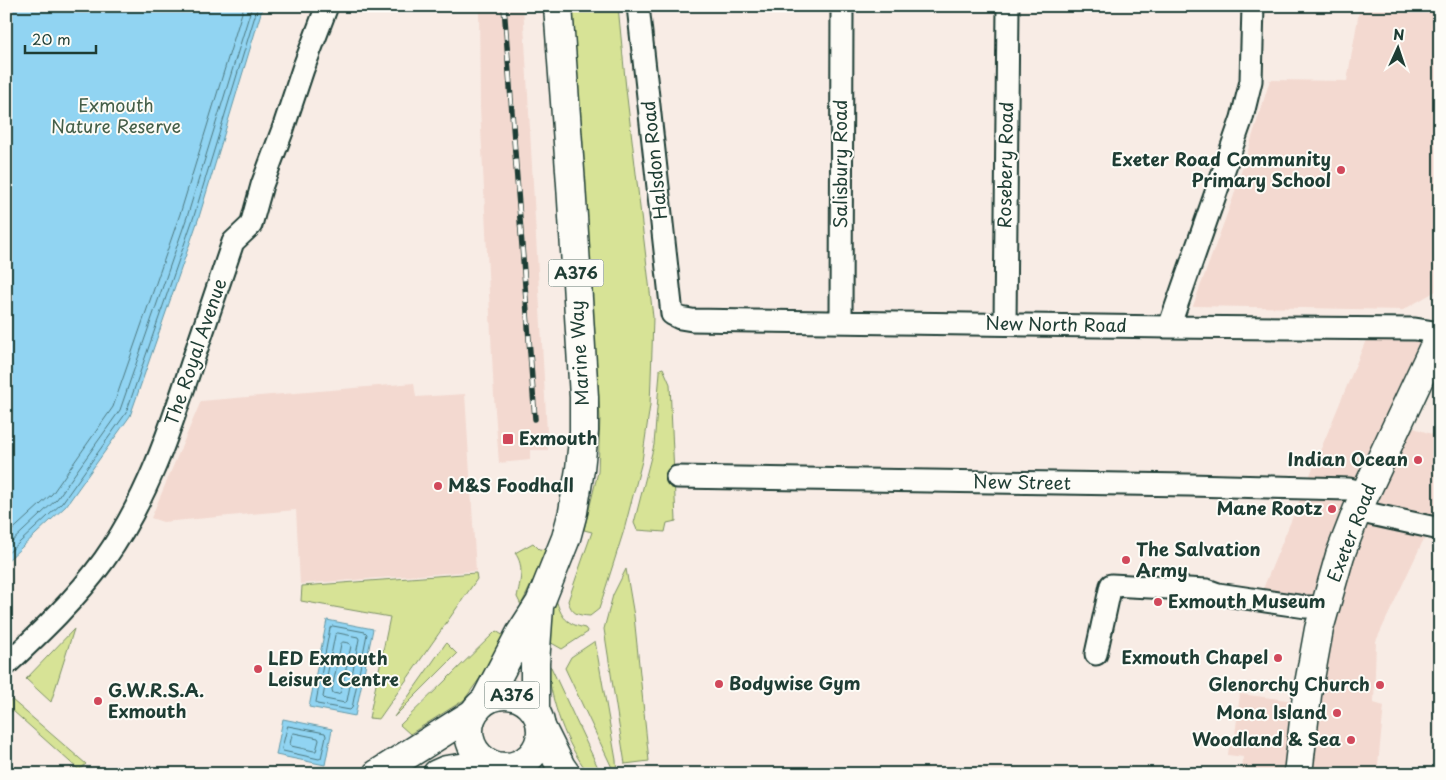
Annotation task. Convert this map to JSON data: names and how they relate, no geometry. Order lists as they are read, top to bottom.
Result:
{
  "streets": {
    "main road": ["A376", "Marine Way", "Exeter Road"],
    "street": [
      "Halsdon Road",
      "Salisbury Road",
      "Rosebery Road",
      "New North Road",
      "The Royal Avenue",
      "New Street"
    ]
  },
  "crossings": [
    ["Halsdon Road", "New North Road"],
    ["Salisbury Road", "New North Road"],
    ["Rosebery Road", "New North Road"],
    ["A376", "Marine Way"],
    ["New North Road", "Exeter Road"],
    ["New Street", "Exeter Road"]
  ],
  "parks": ["Exmouth Nature Reserve"],
  "places": {
    "other": [
      "Exeter Road Community Primary School",
      "Indian Ocean",
      "M&S Foodhall",
      "Mane Rootz",
      "The Salvation Army",
      "Exmouth Museum",
      "Exmouth Chapel",
      "LED Exmouth Leisure Centre",
      "Bodywise Gym",
      "Glenorchy Church",
      "G.W.R.S.A. Exmouth",
      "Mona Island",
      "Woodland & Sea"
    ],
    "transit": ["Exmouth"]
  },
  "scale_bar": "20 m",
  "north": "top"
}
